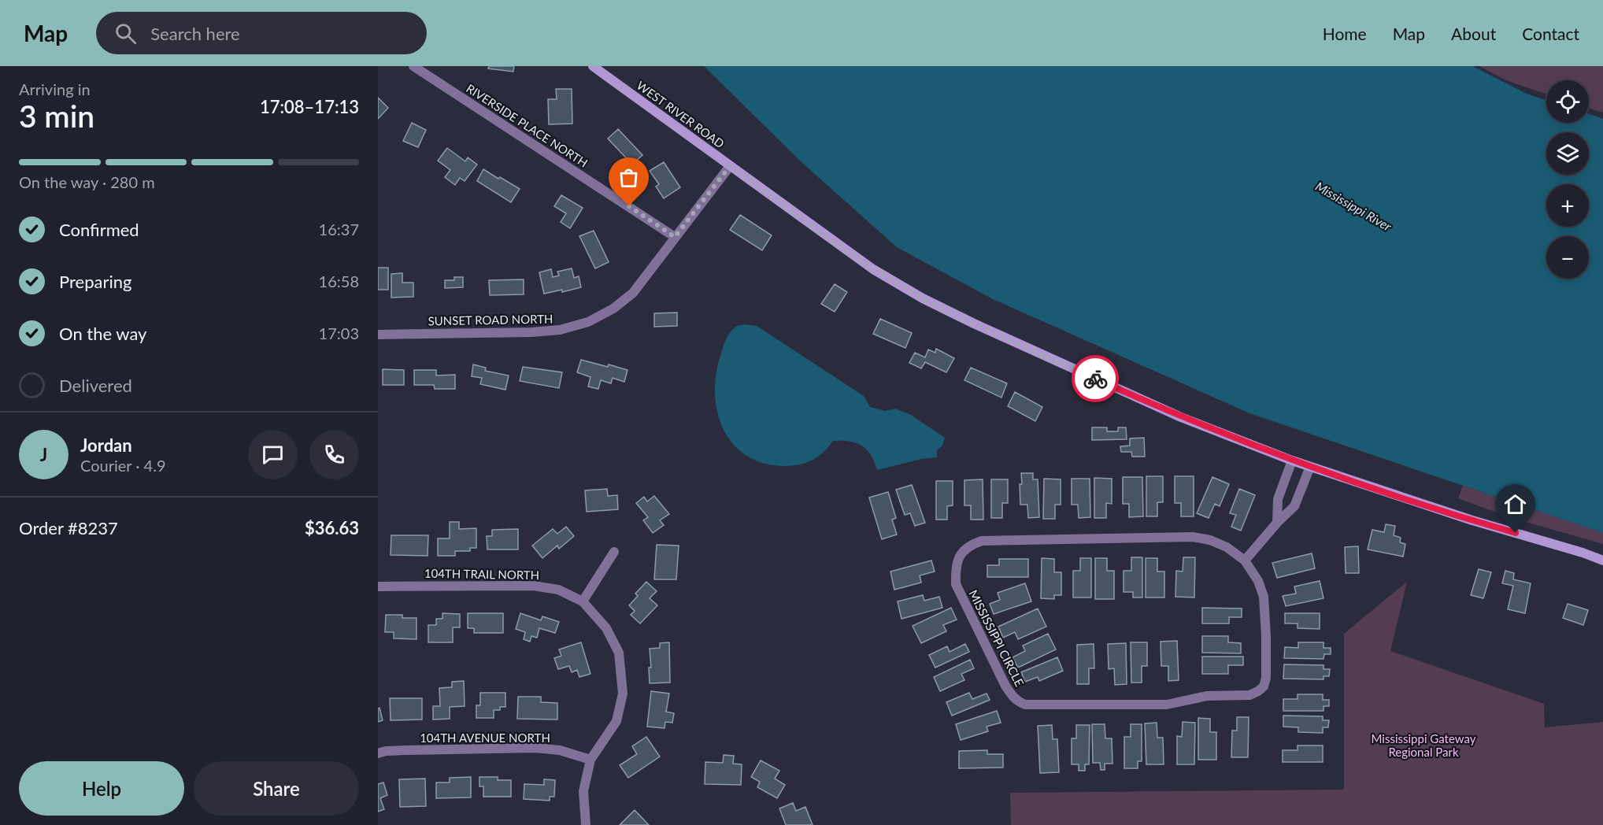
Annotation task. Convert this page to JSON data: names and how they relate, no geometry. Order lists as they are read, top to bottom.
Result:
{
  "streets": {
    "street": [
      "WEST RIVER ROAD",
      "RIVERSIDE PLACE NORTH",
      "SUNSET ROAD NORTH",
      "104TH TRAIL NORTH",
      "MISSISSIPPI CIRCLE",
      "104TH AVENUE NORTH"
    ]
  },
  "crossings": [
    ["WEST RIVER ROAD", "SUNSET ROAD NORTH"],
    ["RIVERSIDE PLACE NORTH", "SUNSET ROAD NORTH"]
  ],
  "water": ["Mississippi River"],
  "parks": ["Mississippi Gateway Regional Park"],
  "page": {
    "header": "Map",
    "search": "Search here",
    "nav": [
      "Home",
      "Map",
      "About",
      "Contact"
    ],
    "heading": ["3 min", "Arriving in", "17:08–17:13"],
    "panel": [
      "Jordan",
      "Courier · 4.9",
      "Order #8237",
      "$36.63"
    ],
    "map_buttons": ["+", "−"],
    "bar": "On the way · 280 m",
    "list": [
      ["Confirmed", "16:37"],
      ["Preparing", "16:58"],
      ["On the way", "17:03"],
      "Delivered"
    ],
    "round": "J",
    "buttons": ["Help", "Share"]
  }
}
